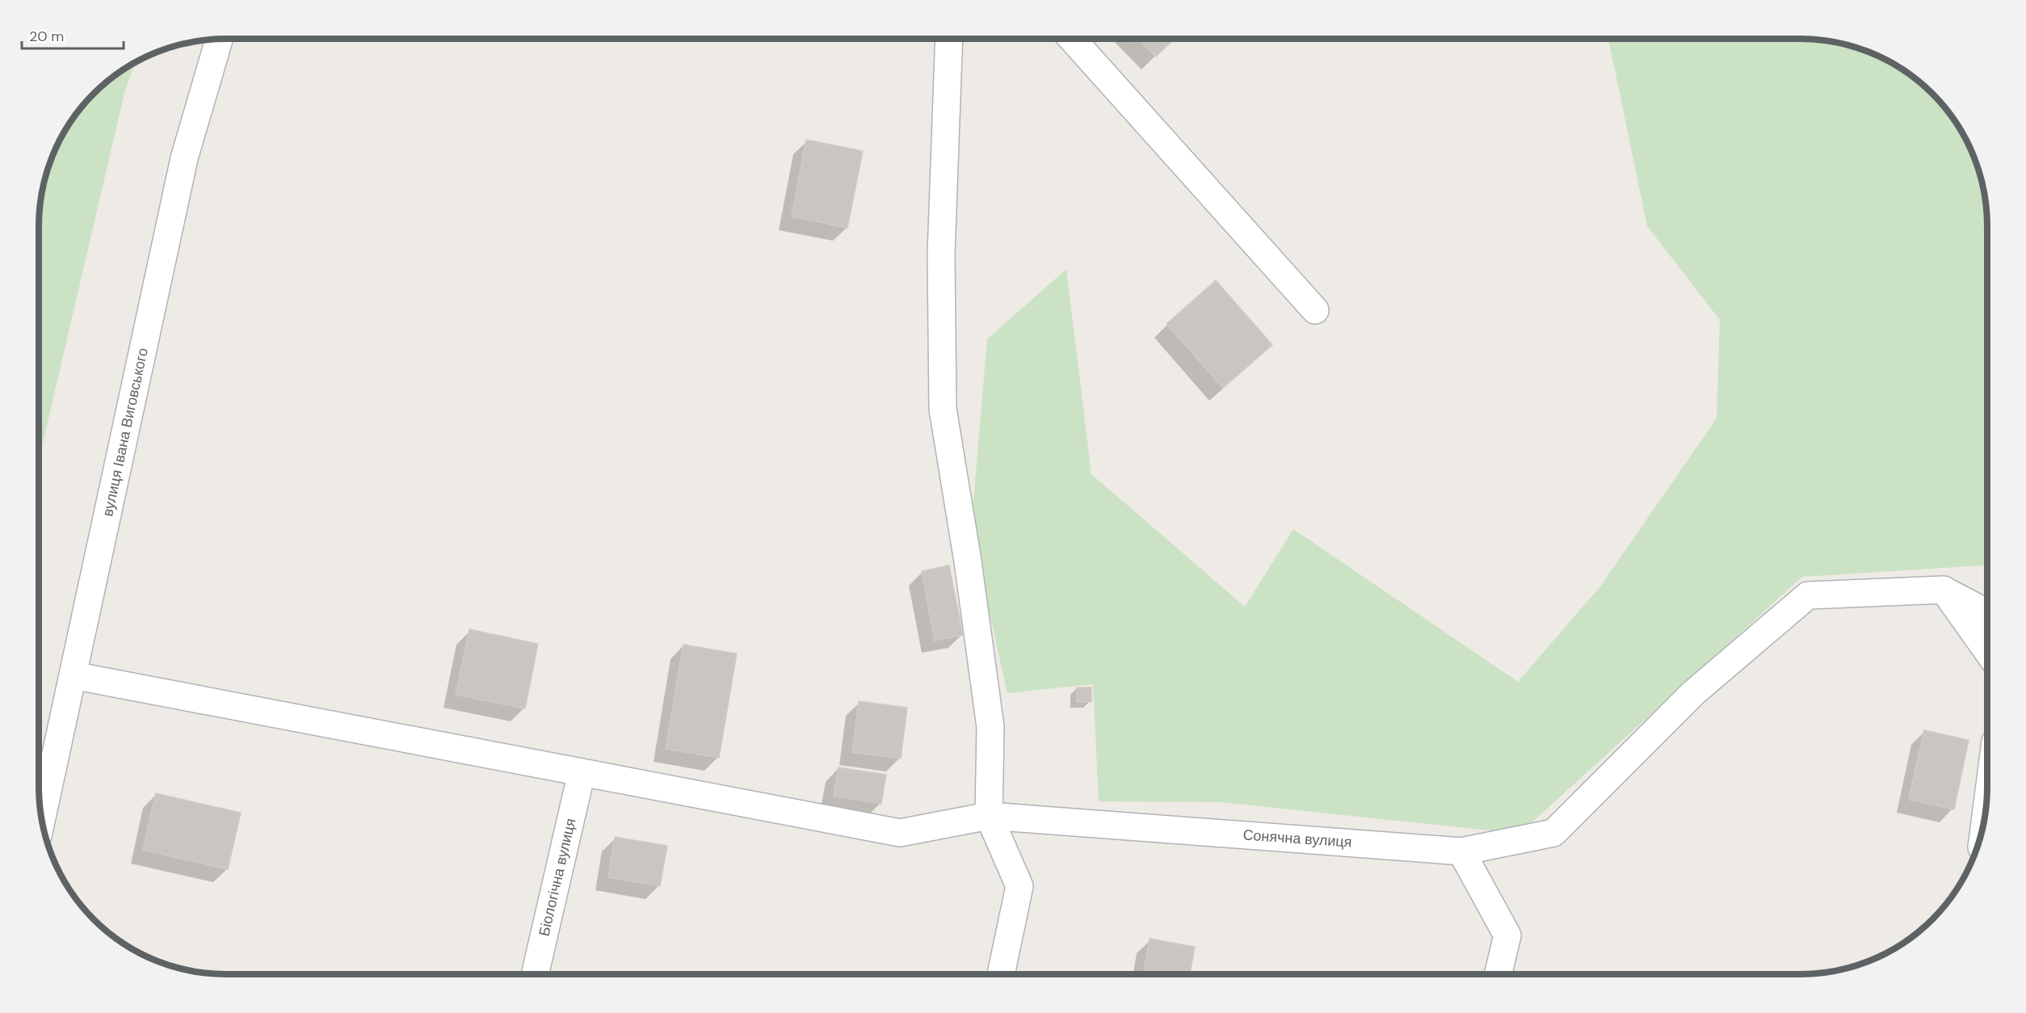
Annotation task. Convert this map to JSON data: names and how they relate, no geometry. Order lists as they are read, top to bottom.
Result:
{
  "streets": {
    "street": ["вулиця Івана Виговського", "Сонячна вулиця", "Біологічна вулиця"]
  },
  "crossings": [
    ["вулиця Івана Виговського", "Сонячна вулиця"],
    ["Сонячна вулиця", "Біологічна вулиця"]
  ],
  "scale_bar": "20 m"
}
